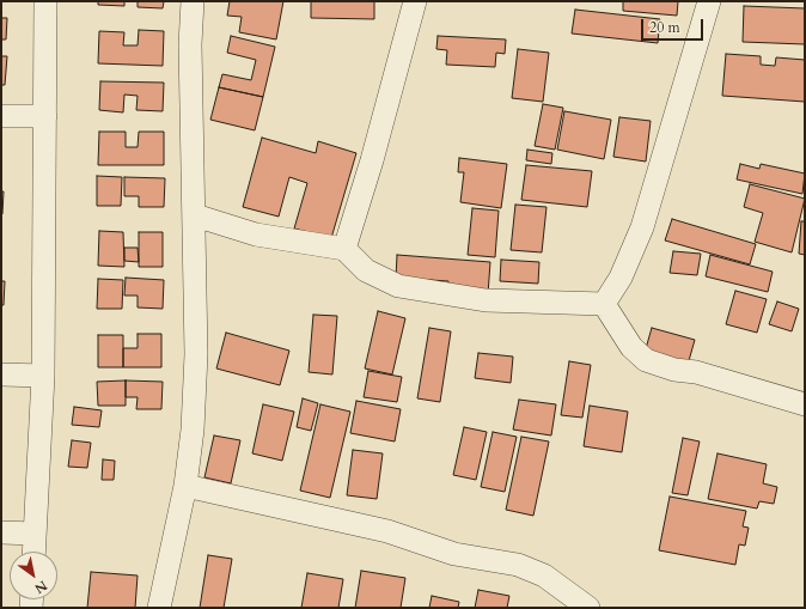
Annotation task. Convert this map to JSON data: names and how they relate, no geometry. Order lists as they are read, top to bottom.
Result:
{
  "scale_bar": "20 m",
  "north": "bottom right"
}
